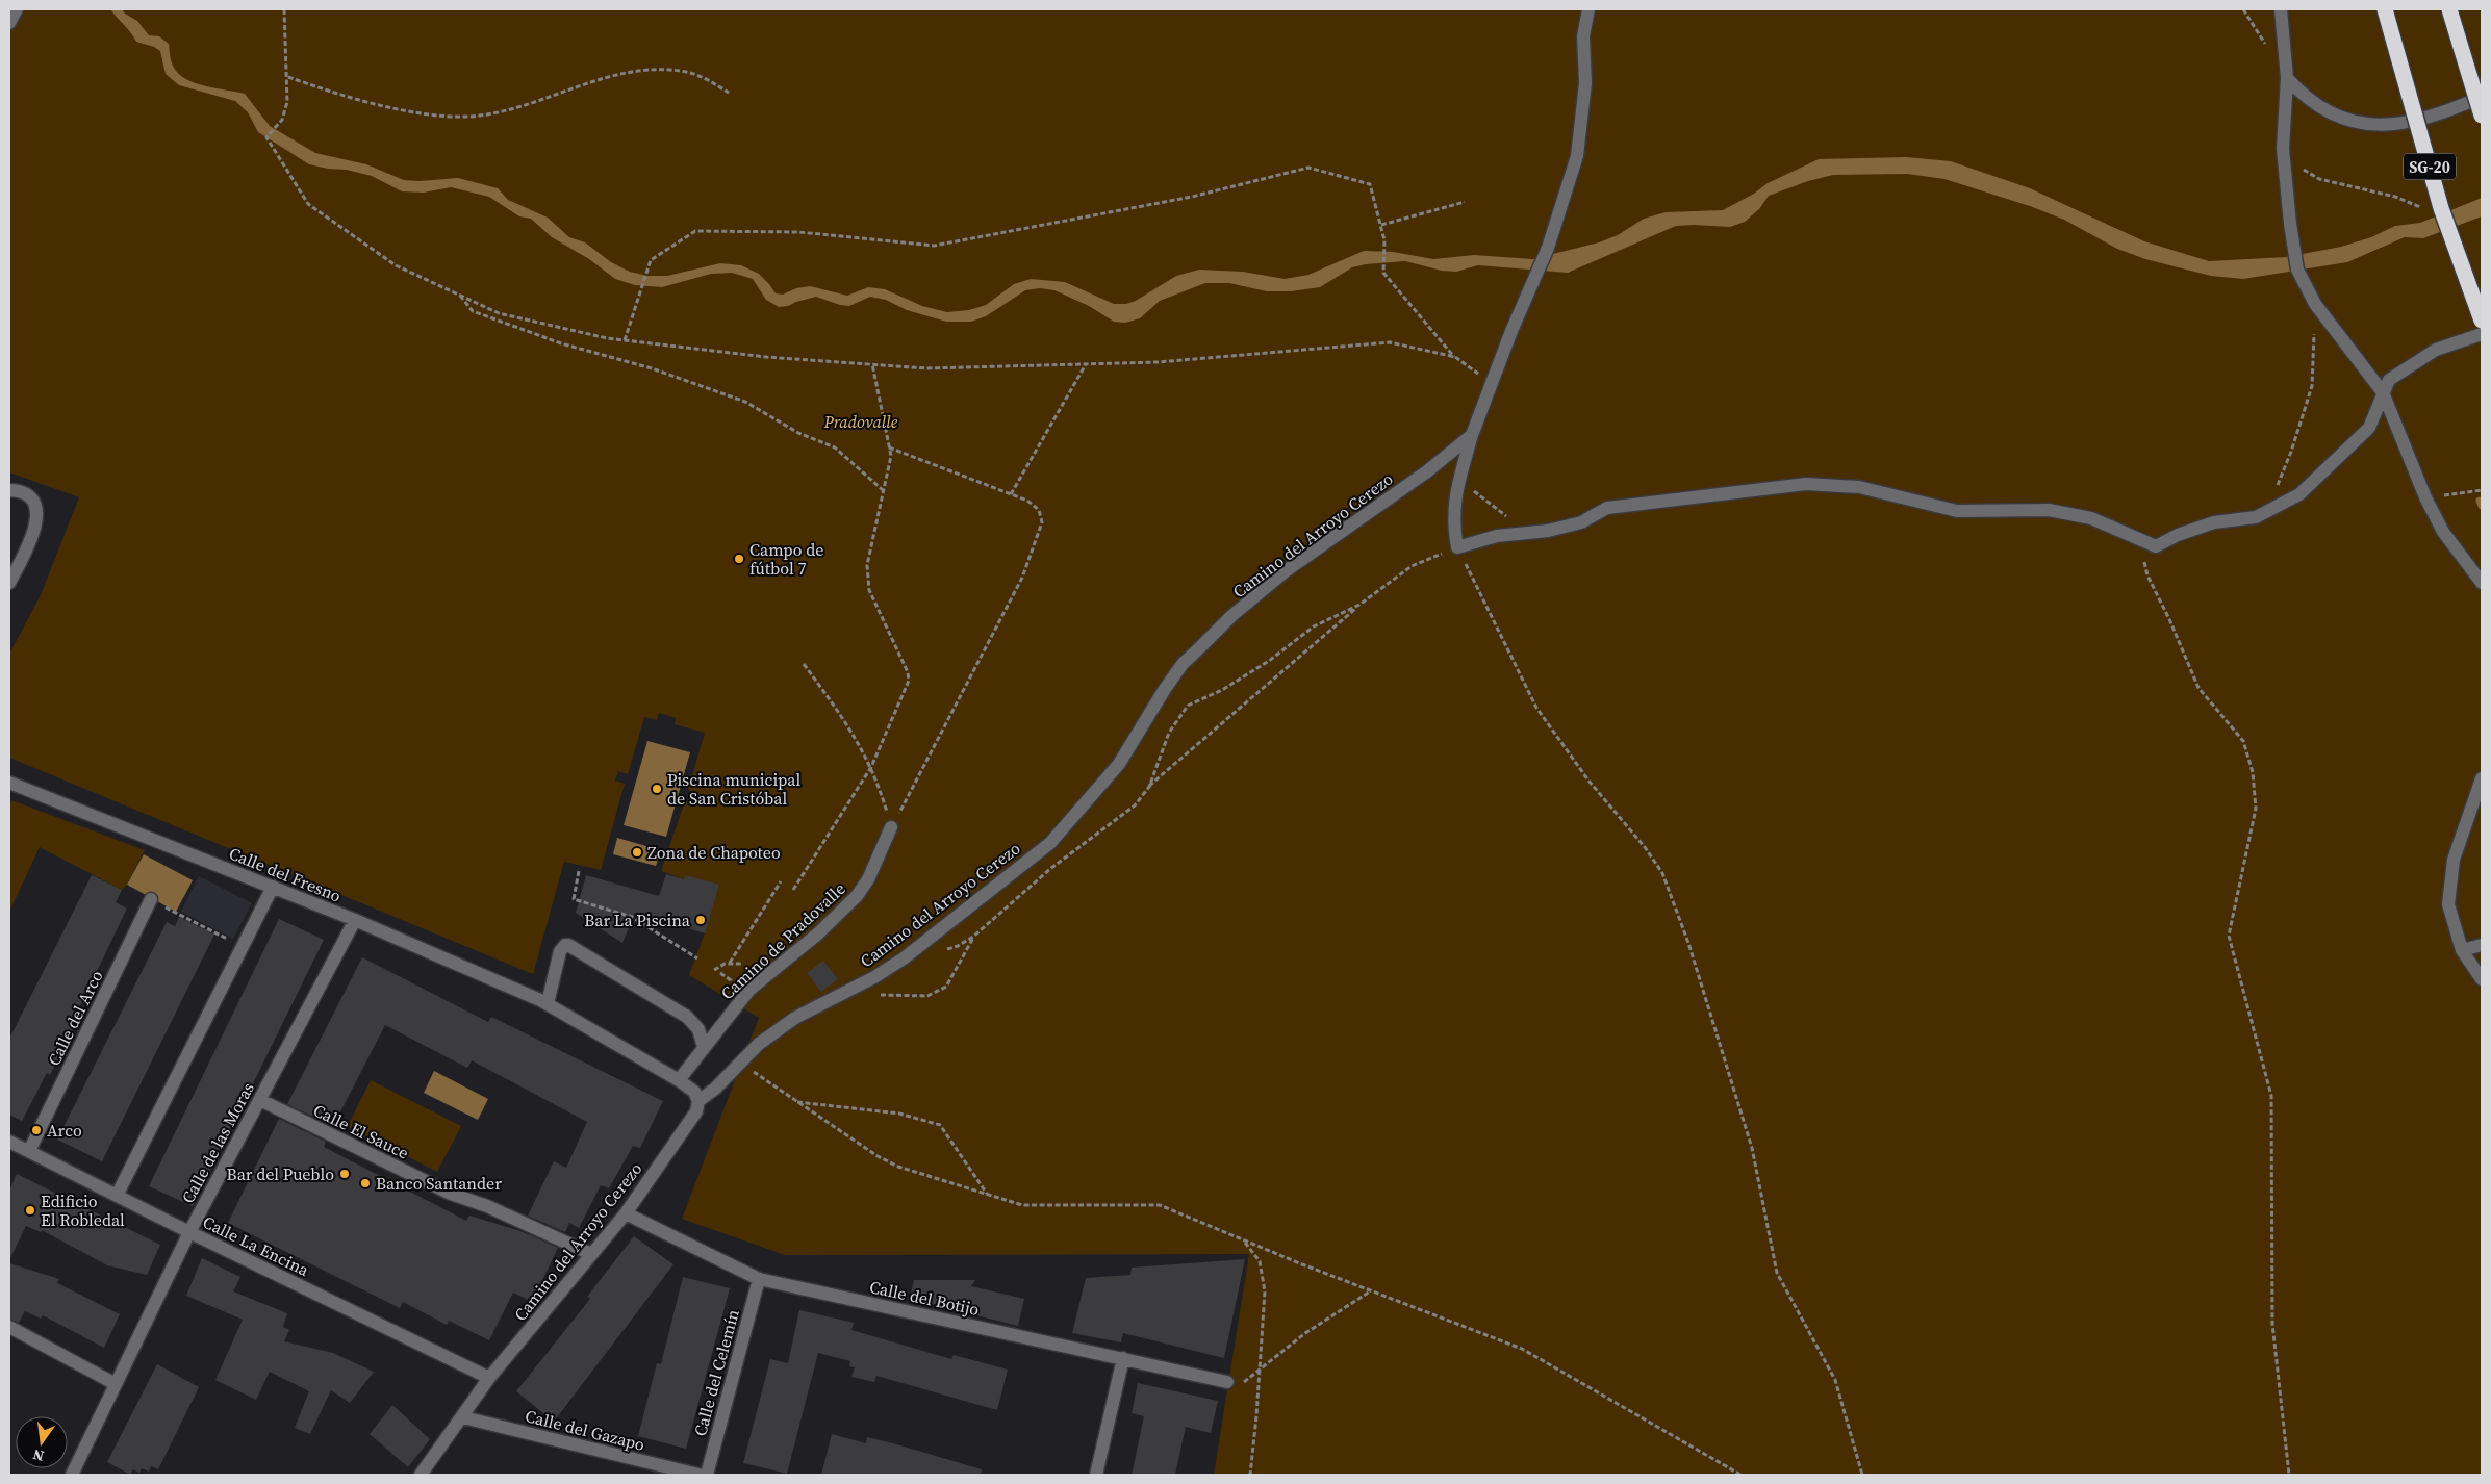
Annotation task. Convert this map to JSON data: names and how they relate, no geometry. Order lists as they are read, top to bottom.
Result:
{
  "streets": {
    "highway": ["SG-20"],
    "street": [
      "Camino del Arroyo Cerezo",
      "Calle del Fresno",
      "Camino de Pradovalle",
      "Calle del Arco",
      "Calle El Sauce",
      "Calle de las Moras",
      "Calle La Encina",
      "Calle del Botijo",
      "Calle del Celemín",
      "Calle del Gazapo"
    ]
  },
  "crossings": [
    ["Camino del Arroyo Cerezo", "Calle del Fresno"],
    ["Camino del Arroyo Cerezo", "Calle El Sauce"],
    ["Camino del Arroyo Cerezo", "Calle La Encina"],
    ["Camino del Arroyo Cerezo", "Calle del Botijo"],
    ["Camino del Arroyo Cerezo", "Calle del Gazapo"],
    ["Calle del Fresno", "Calle de las Moras"],
    ["Calle del Arco", "Calle La Encina"],
    ["Calle El Sauce", "Calle de las Moras"],
    ["Calle de las Moras", "Calle La Encina"],
    ["Calle del Botijo", "Calle del Celemín"]
  ],
  "parks": ["Pradovalle"],
  "places": [
    "Campo de fútbol 7",
    "Piscina municipal de San Cristóbal",
    "Zona de Chapoteo",
    "Bar La Piscina",
    "Arco",
    "Bar del Pueblo",
    "Banco Santander",
    "Edificio El Robledal"
  ],
  "north": "bottom"
}
